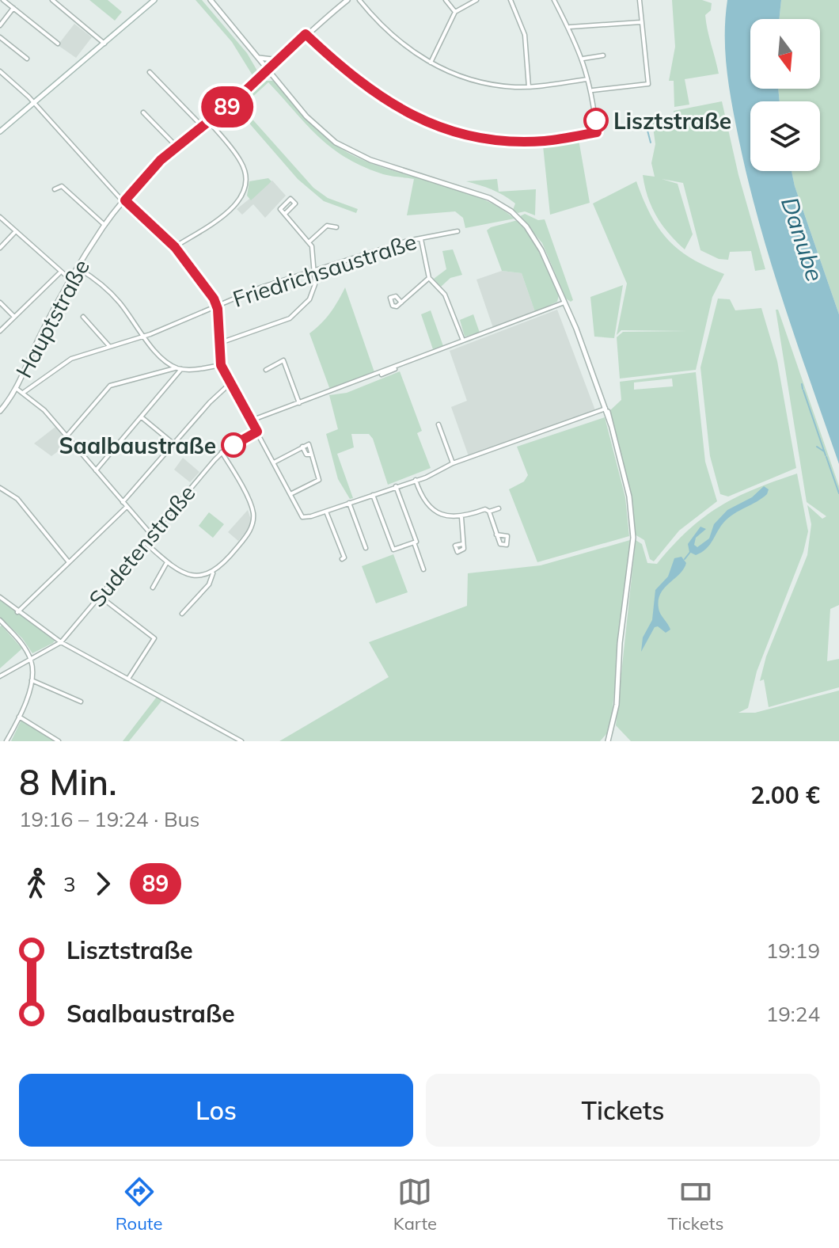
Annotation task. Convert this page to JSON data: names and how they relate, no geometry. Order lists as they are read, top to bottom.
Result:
{
  "streets": {
    "street": ["Friedrichsaustraße", "Hauptstraße", "Sudetenstraße"]
  },
  "water": ["Danube"],
  "places": ["Lisztstraße", "Saalbaustraße"],
  "lines": ["bus line 89"],
  "north": "bottom",
  "page": {
    "on_map": "89",
    "heading": ["8 Min.", "19:16 – 19:24 · Bus", "2.00 €"],
    "legs": ["3", "89"],
    "list": [
      {
        "name": "Lisztstraße",
        "value": "19:19"
      },
      {
        "name": "Saalbaustraße",
        "value": "19:24"
      }
    ],
    "buttons": ["Los", "Tickets"],
    "tabs": ["Route", "Karte", "Tickets"]
  }
}
